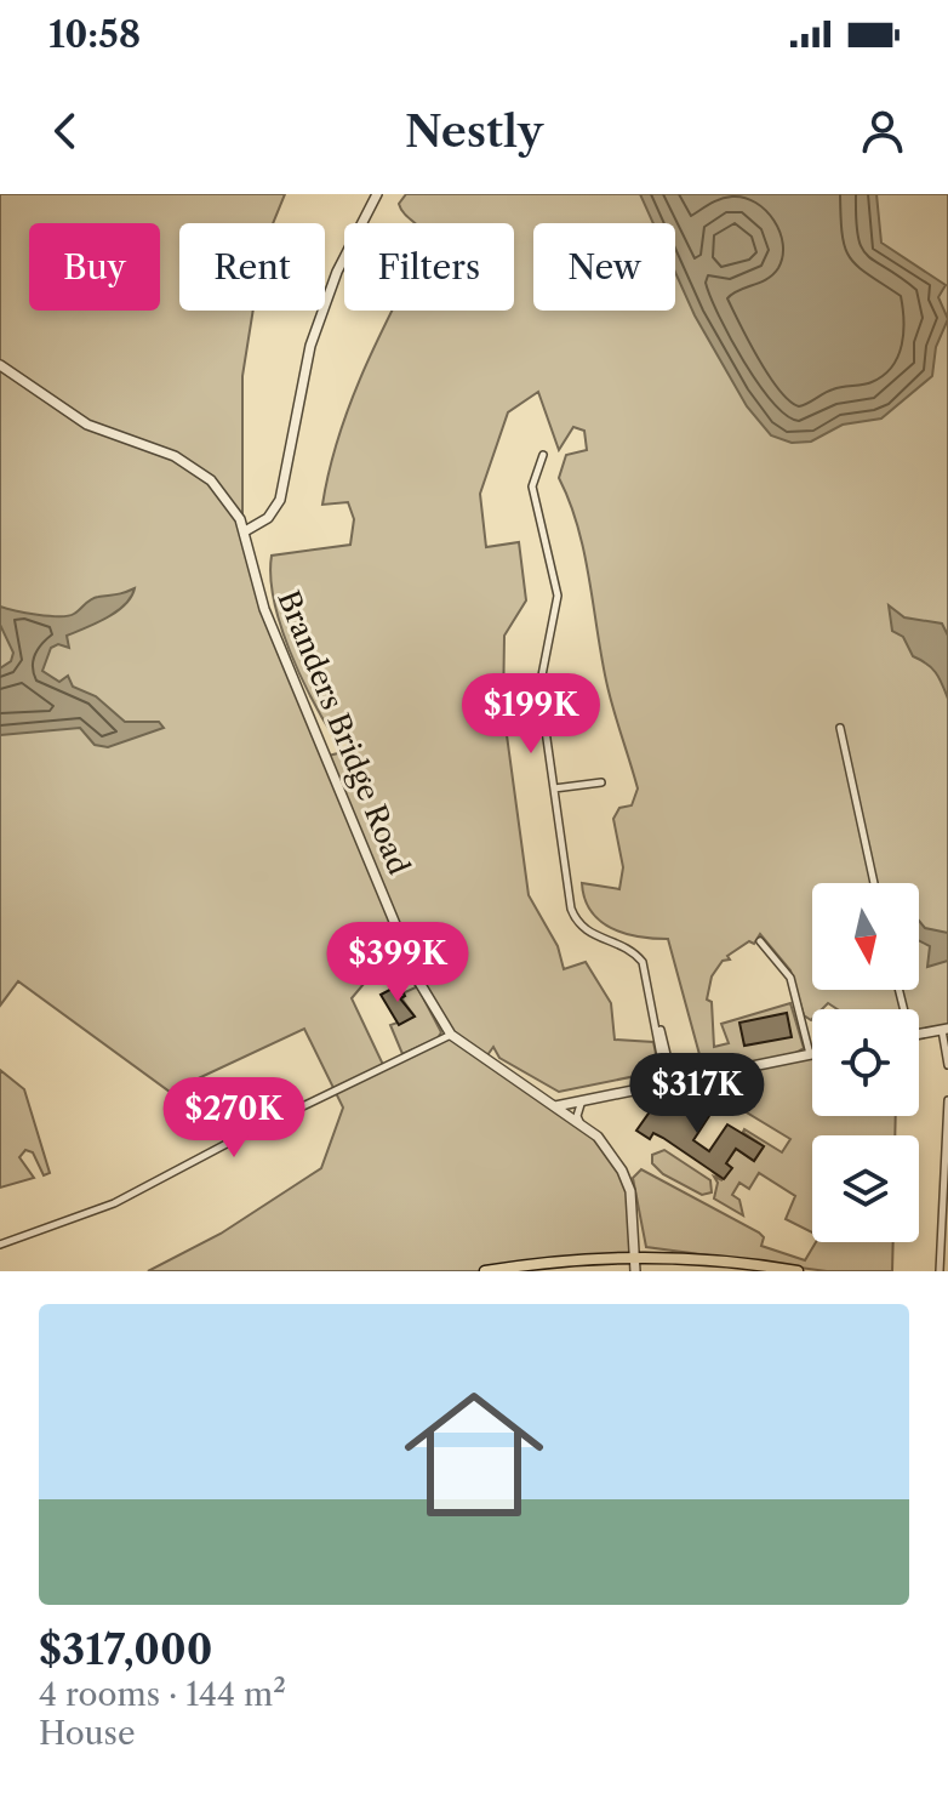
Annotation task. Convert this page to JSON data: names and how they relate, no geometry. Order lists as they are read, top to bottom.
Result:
{
  "streets": {
    "street": ["Branders Bridge Road"]
  },
  "north": "bottom",
  "page": {
    "status": "10:58",
    "header": "Nestly",
    "chip": [
      "Buy",
      "Rent",
      "Filters",
      "New"
    ],
    "price": [
      "$199K",
      "$399K",
      "$317K",
      "$270K"
    ],
    "list": [
      {
        "name": "$317,000",
        "note": "4 rooms · 144 m² · House"
      }
    ]
  }
}
